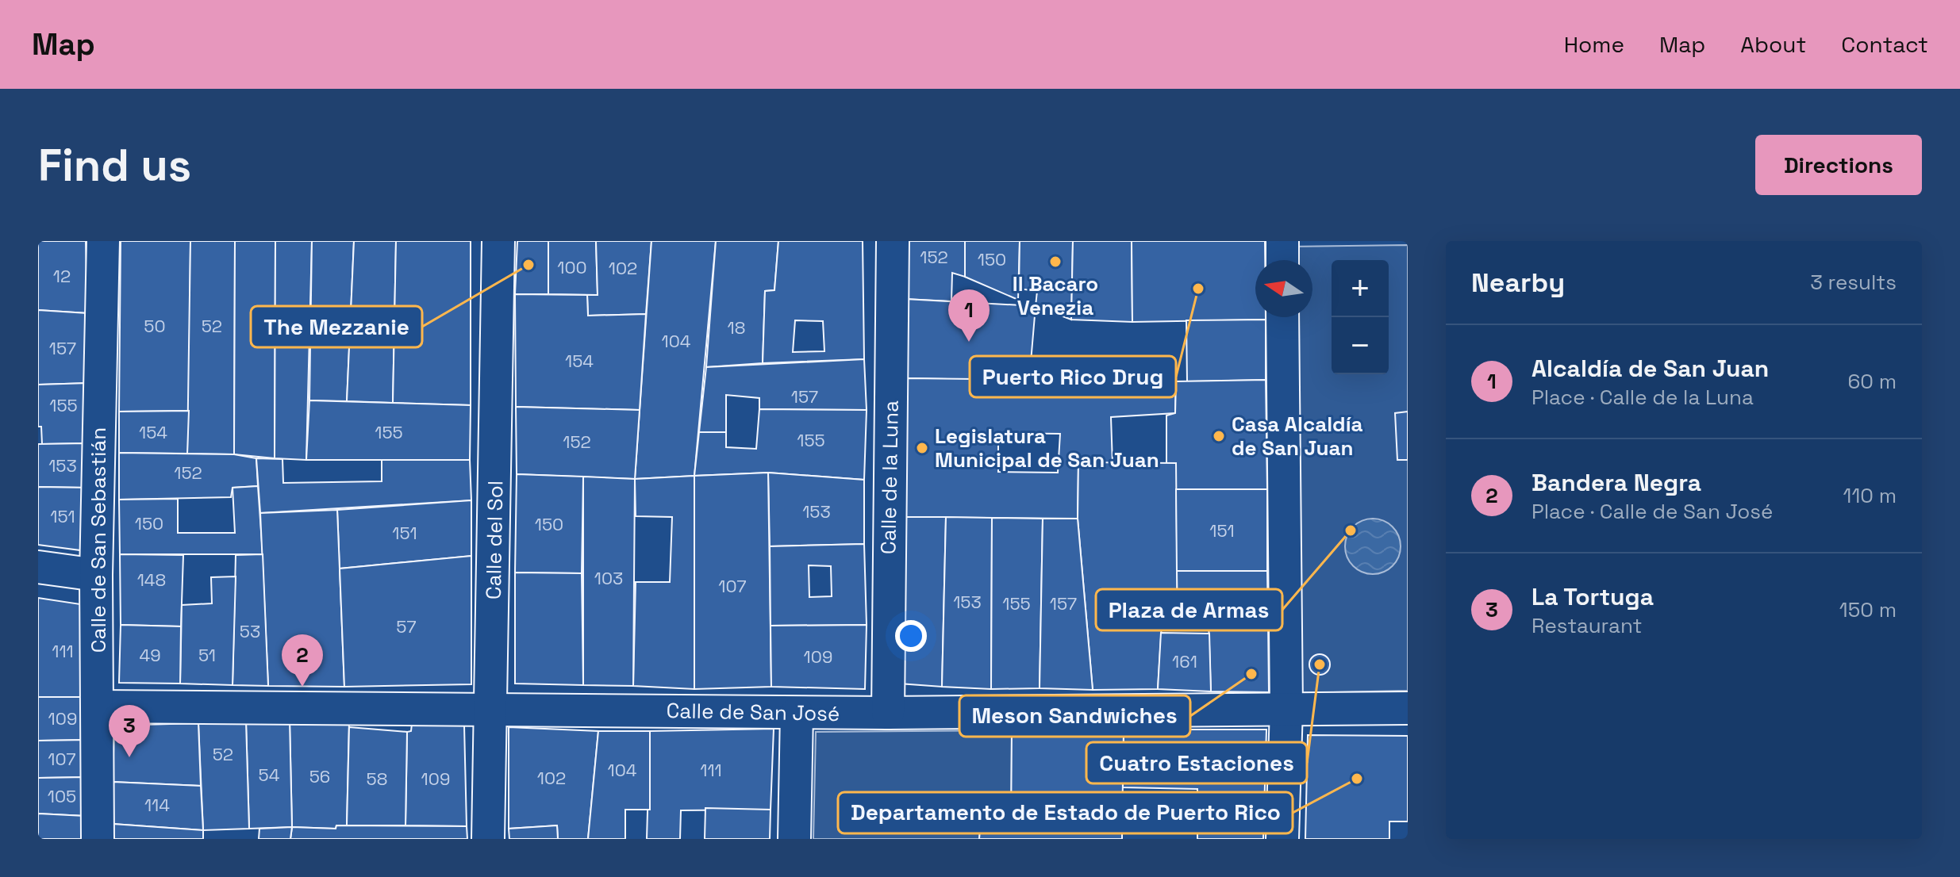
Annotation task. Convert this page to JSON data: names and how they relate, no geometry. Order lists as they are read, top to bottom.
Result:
{
  "streets": {
    "street": [
      "Calle de la Luna",
      "Calle de San Sebastián",
      "Calle del Sol",
      "Calle de San José"
    ]
  },
  "crossings": [
    ["Calle de la Luna", "Calle de San José"],
    ["Calle de San Sebastián", "Calle de San José"],
    ["Calle del Sol", "Calle de San José"]
  ],
  "places": [
    "Il Bacaro Venezia",
    "The Mezzanie",
    "Puerto Rico Drug",
    "Casa Alcaldía de San Juan",
    "Legislatura Municipal de San Juan",
    "Plaza de Armas",
    "Cuatro Estaciones",
    "Meson Sandwiches",
    "Departamento de Estado de Puerto Rico"
  ],
  "house_numbers": [
    "152",
    "150",
    "100",
    "102",
    "12",
    "50",
    "52",
    "18",
    "104",
    "157",
    "154",
    "157",
    "155",
    "154",
    "155",
    "155",
    "152",
    "153",
    "152",
    "153",
    "151",
    "150",
    "150",
    "151",
    "151",
    "103",
    "148",
    "107",
    "153",
    "155",
    "157",
    "57",
    "53",
    "111",
    "49",
    "51",
    "109",
    "161",
    "109",
    "52",
    "107",
    "104",
    "111",
    "54",
    "56",
    "102",
    "58",
    "109",
    "105",
    "114"
  ],
  "north": "left",
  "page": {
    "header": "Map",
    "nav": [
      "Home",
      "Map",
      "About",
      "Contact"
    ],
    "buttons": "Directions",
    "title": "Find us",
    "heading": ["Nearby", "3 results"],
    "map_buttons": ["+", "−"],
    "pins": ["1", "2", "3"],
    "list": [
      {
        "mark": "1",
        "name": "Alcaldía de San Juan",
        "note": "Place · Calle de la Luna",
        "value": "60 m"
      },
      {
        "mark": "2",
        "name": "Bandera Negra",
        "note": "Place · Calle de San José",
        "value": "110 m"
      },
      {
        "mark": "3",
        "name": "La Tortuga",
        "note": "Restaurant",
        "value": "150 m"
      }
    ]
  }
}
